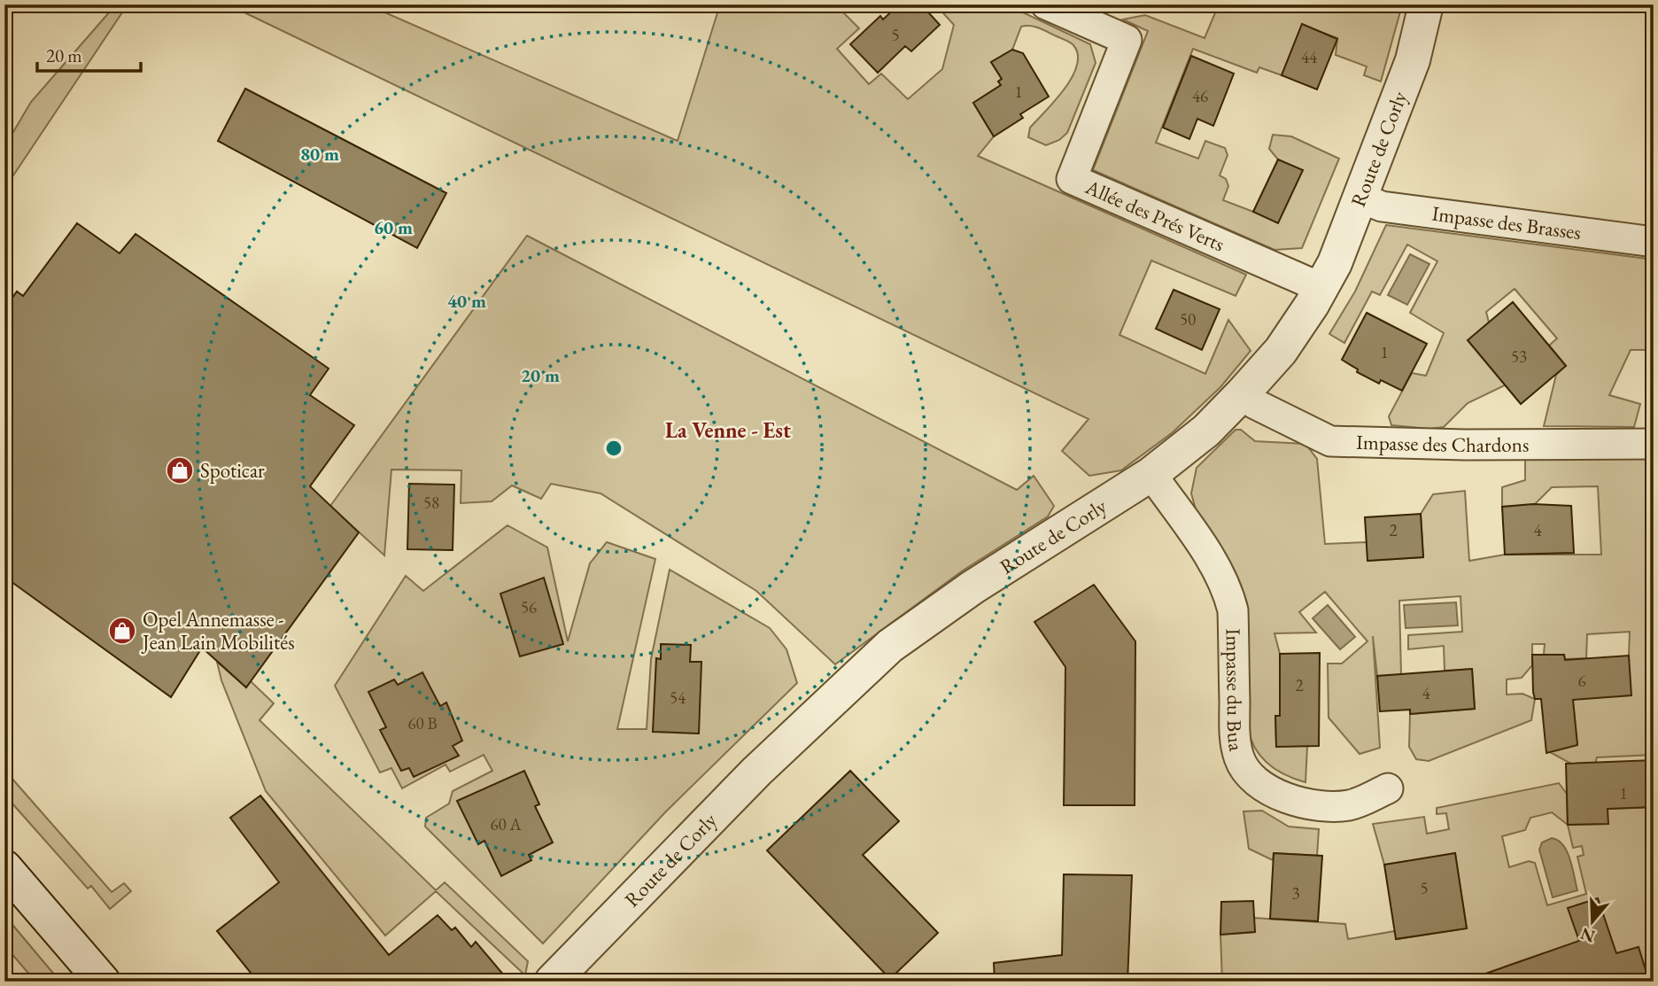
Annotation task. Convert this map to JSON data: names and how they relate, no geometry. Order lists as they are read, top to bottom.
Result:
{
  "streets": {
    "street": [
      "Route de Corly",
      "Allée des Prés Verts",
      "Impasse des Brasses",
      "Impasse des Chardons",
      "Impasse du Bua"
    ]
  },
  "crossings": [
    ["Route de Corly", "Allée des Prés Verts"],
    ["Route de Corly", "Impasse des Brasses"],
    ["Route de Corly", "Impasse des Chardons"],
    ["Route de Corly", "Impasse du Bua"]
  ],
  "districts": ["La Venne - Est"],
  "places": {
    "shop": ["Spoticar", "Opel Annemasse - Jean Lain Mobilités"]
  },
  "house_numbers": [
    "5",
    "44",
    "1",
    "46",
    "50",
    "1",
    "53",
    "58",
    "2",
    "4",
    "56",
    "6",
    "2",
    "4",
    "54",
    "60 B",
    "1",
    "60 A",
    "5",
    "3"
  ],
  "scale_bar": "20 m",
  "north": "bottom",
  "rings": [
    "80 m",
    "60 m",
    "40 m",
    "20 m"
  ]
}
